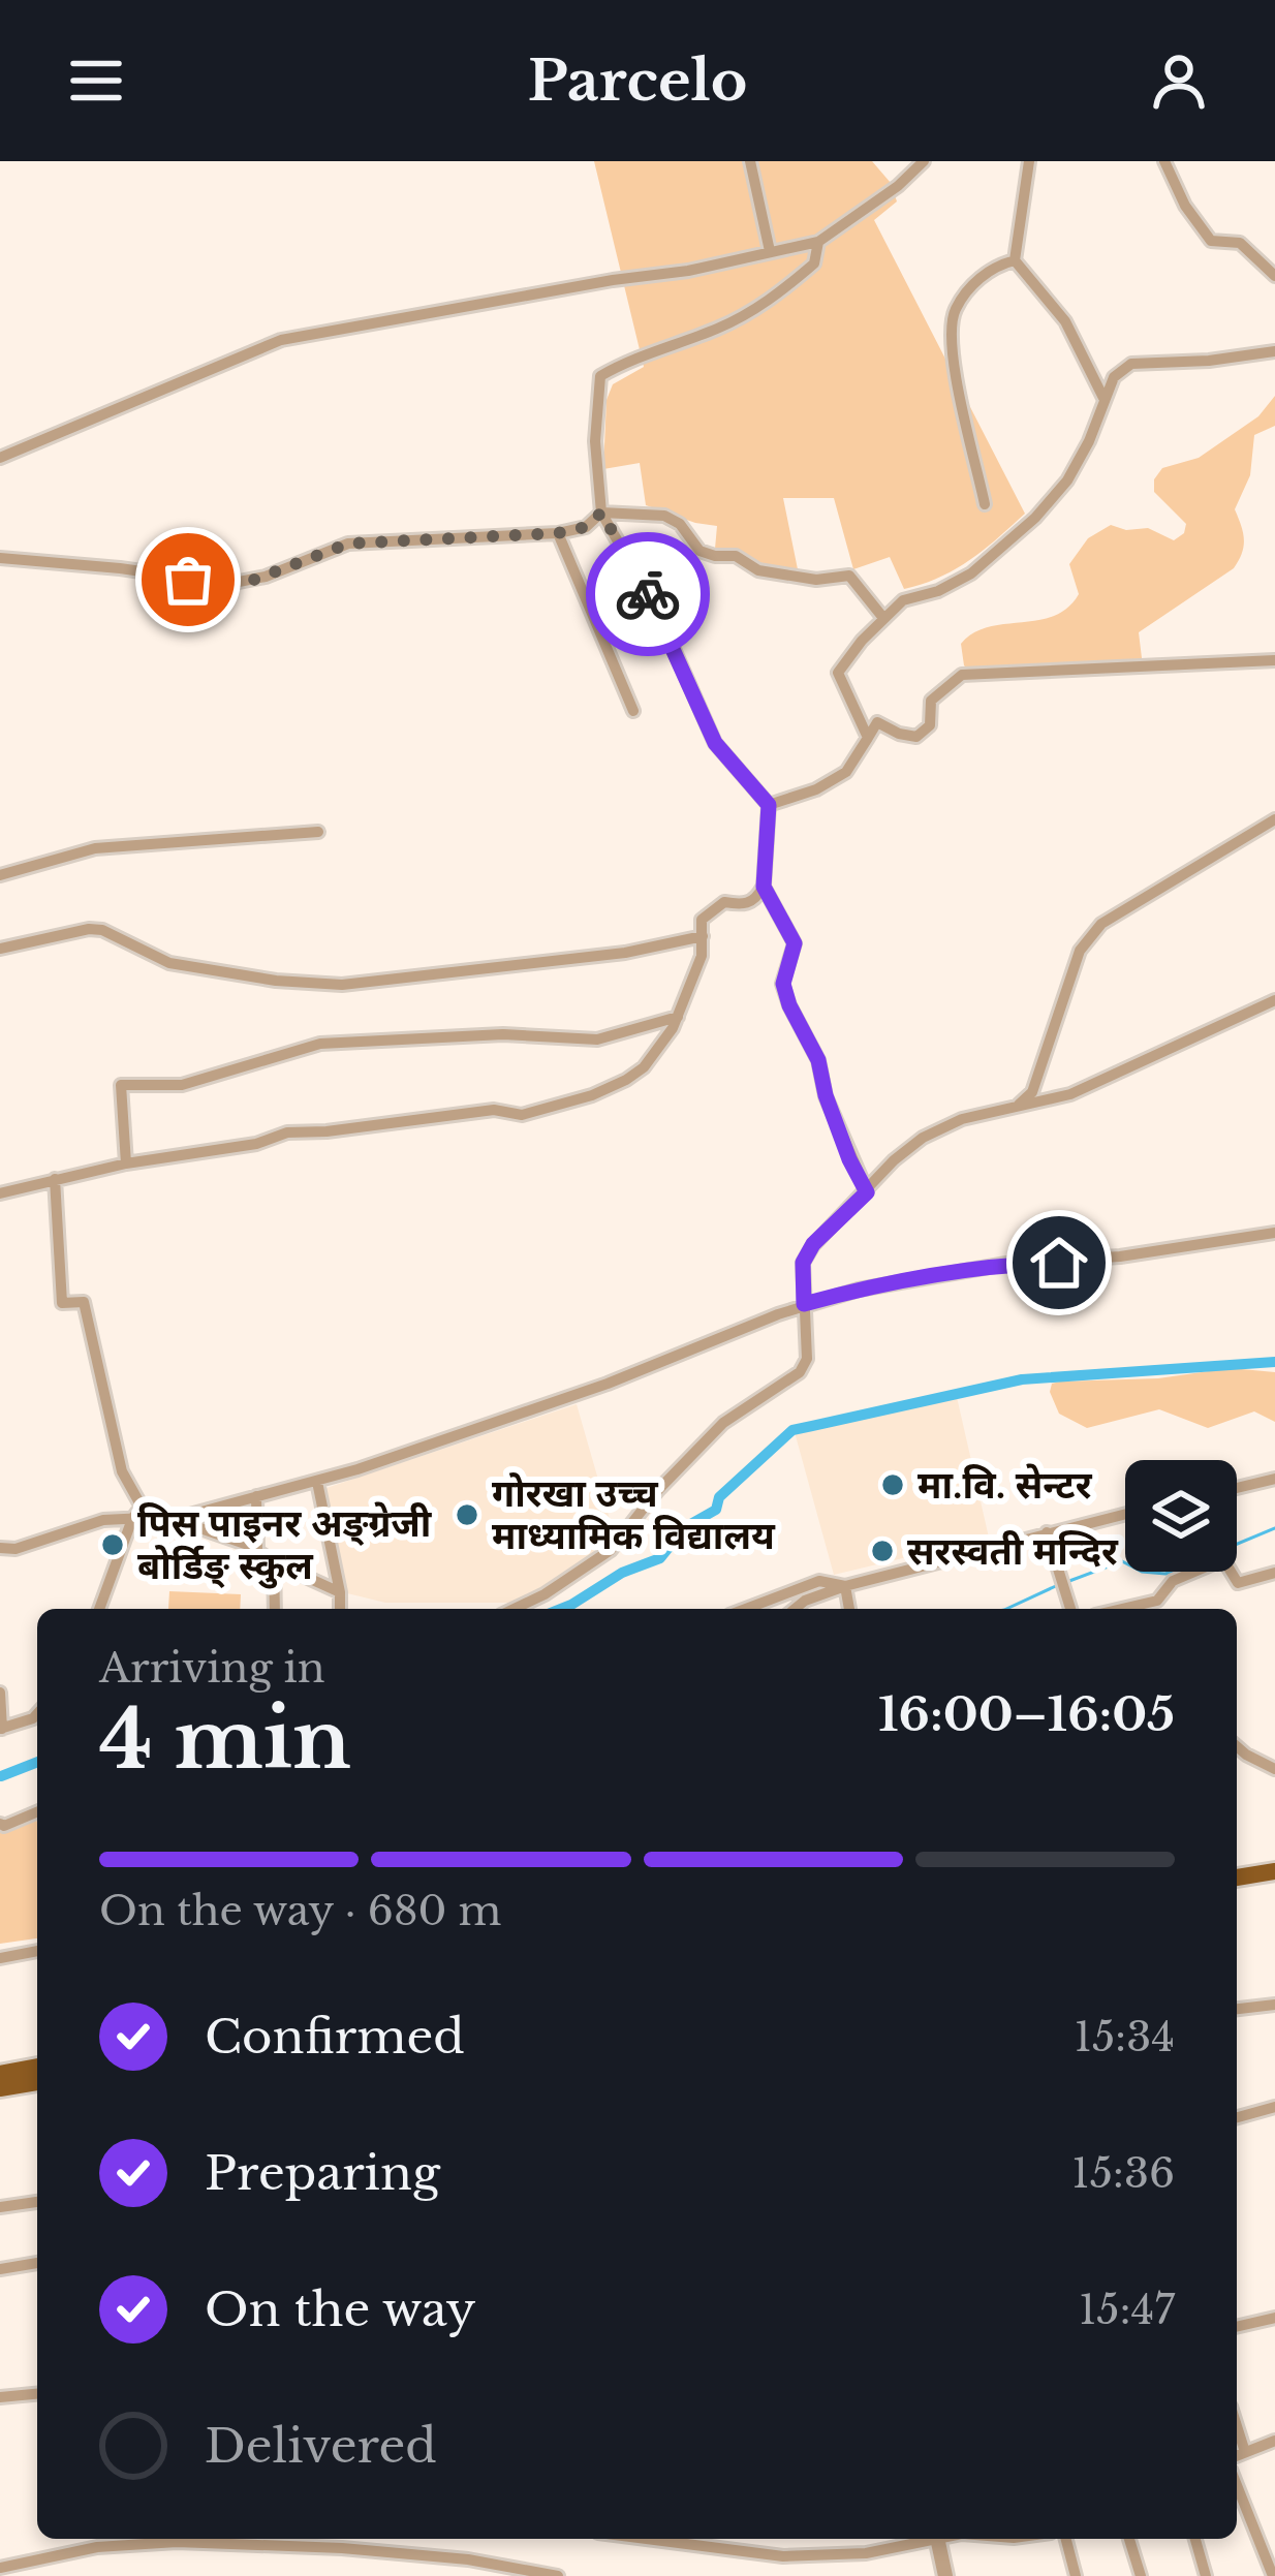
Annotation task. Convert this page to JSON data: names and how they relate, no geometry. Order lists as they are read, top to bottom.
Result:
{
  "places": [
    "मा.वि. सेन्टर",
    "गोरखा उच्च माध्यामिक विद्यालय",
    "पिस पाइनर अङ्‍ग्रेजी बोर्डिङ् स्कुल",
    "सरस्वती मन्दिर"
  ],
  "page": {
    "header": "Parcelo",
    "heading": ["4 min", "Arriving in", "16:00–16:05"],
    "bar": "On the way · 680 m",
    "list": [
      ["Confirmed", "15:34"],
      ["Preparing", "15:36"],
      ["On the way", "15:47"],
      "Delivered"
    ]
  }
}
